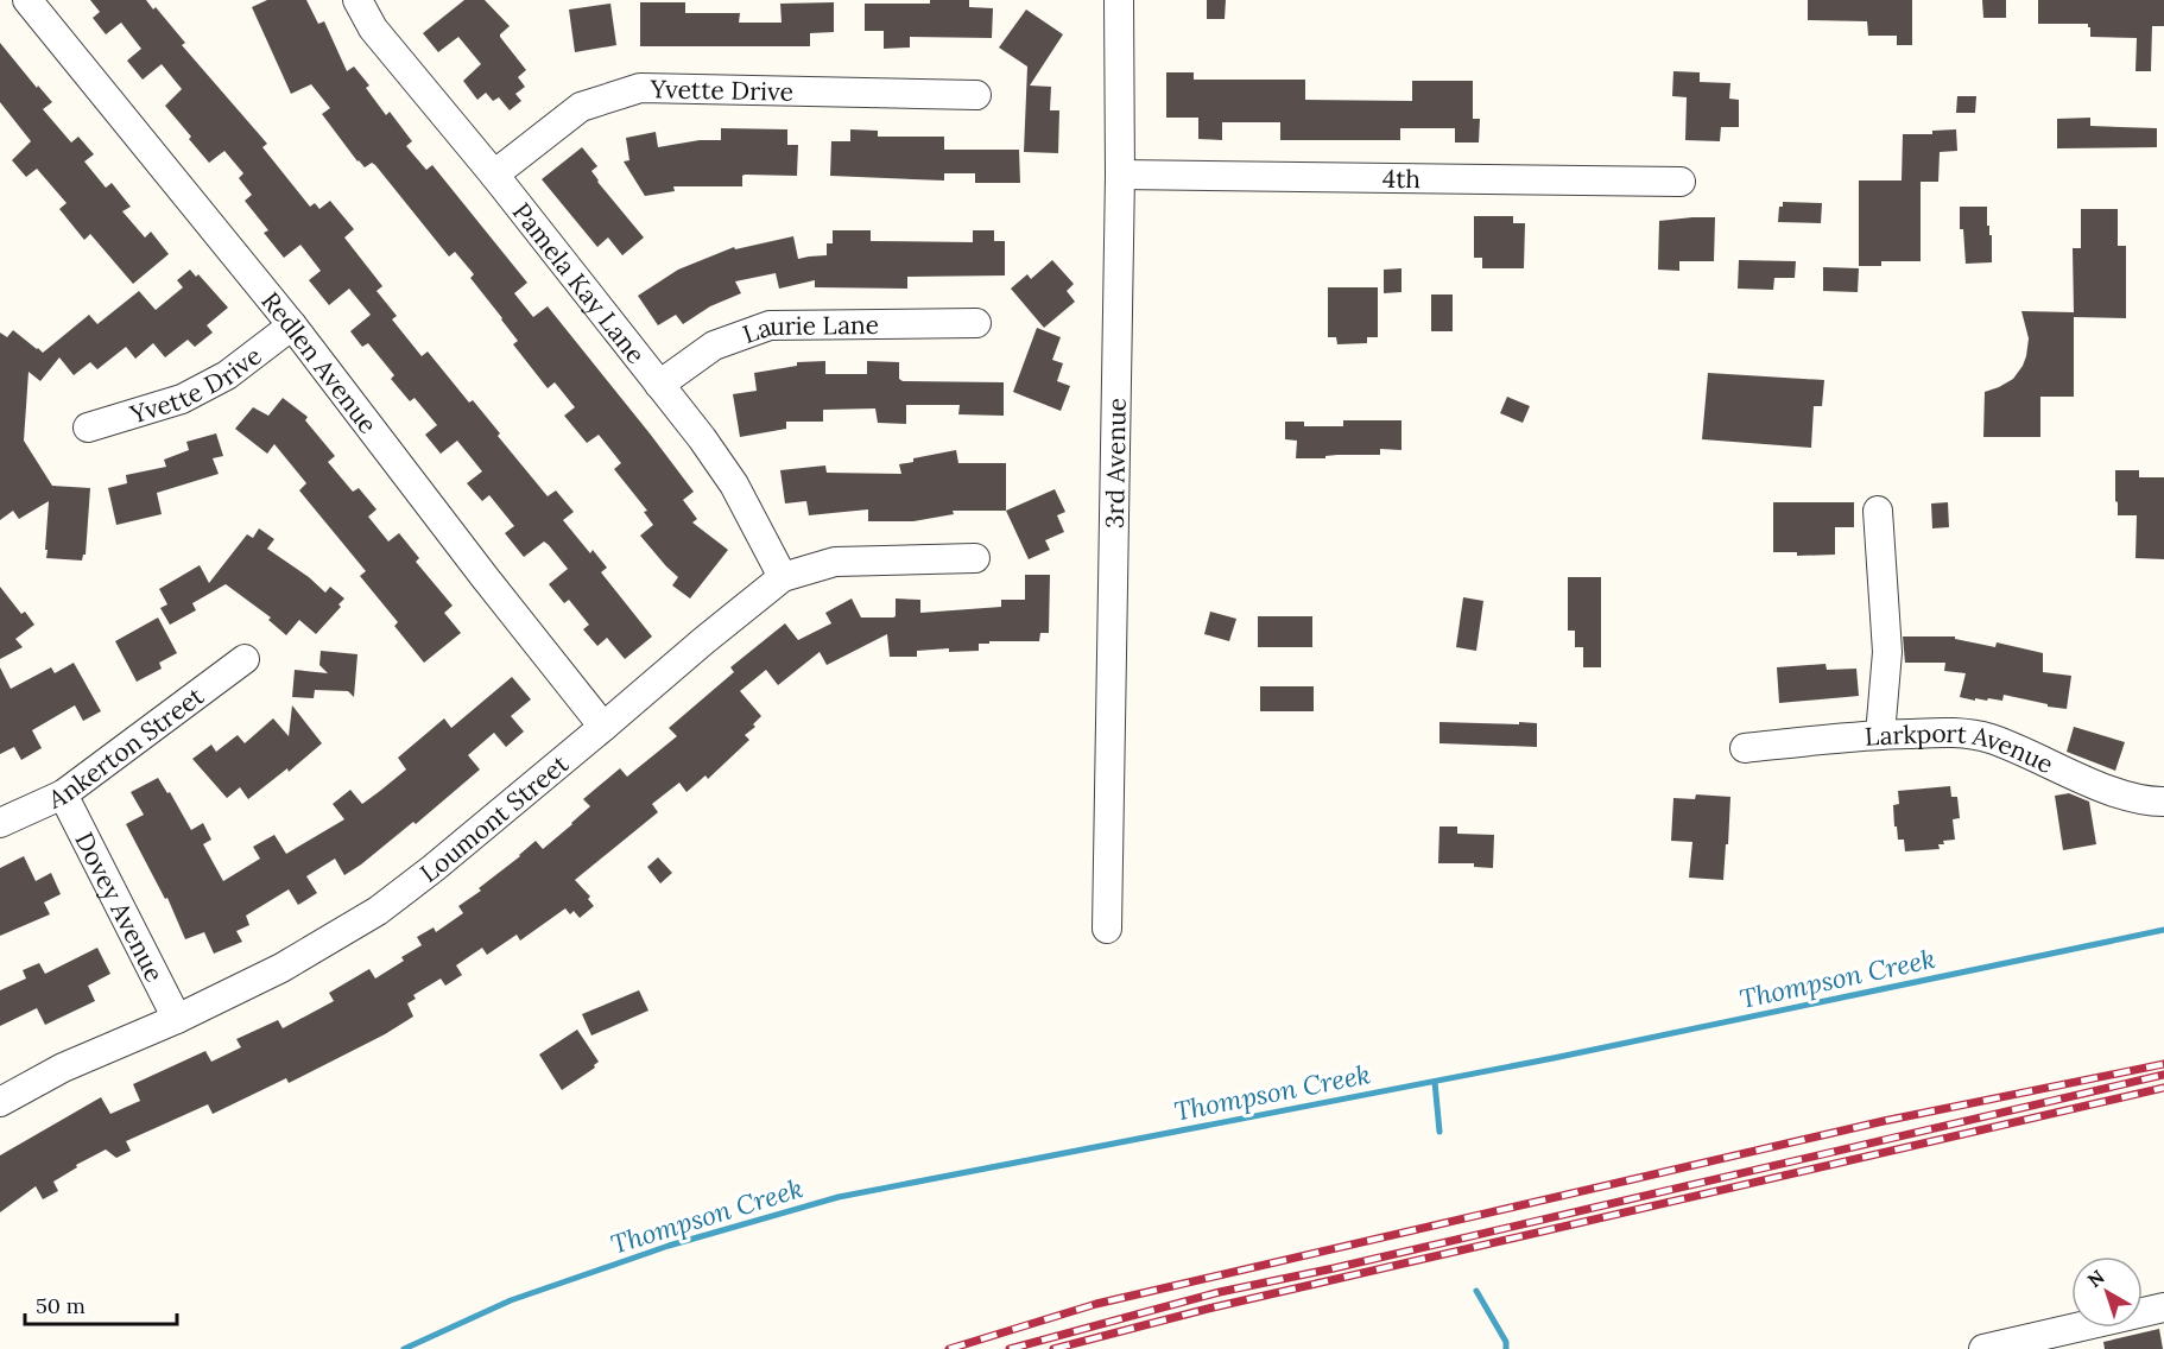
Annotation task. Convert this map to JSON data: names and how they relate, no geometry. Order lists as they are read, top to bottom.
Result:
{
  "streets": {
    "street": [
      "Yvette Drive",
      "4th",
      "Pamela Kay Lane",
      "Laurie Lane",
      "Redlen Avenue",
      "3rd Avenue",
      "Ankerton Street",
      "Larkport Avenue",
      "Loumont Street",
      "Dovey Avenue"
    ]
  },
  "crossings": [
    ["Yvette Drive", "Pamela Kay Lane"],
    ["Yvette Drive", "Redlen Avenue"],
    ["4th", "3rd Avenue"],
    ["Pamela Kay Lane", "Laurie Lane"],
    ["Pamela Kay Lane", "Loumont Street"],
    ["Redlen Avenue", "Loumont Street"],
    ["Ankerton Street", "Dovey Avenue"],
    ["Loumont Street", "Dovey Avenue"]
  ],
  "water": ["Thompson Creek"],
  "scale_bar": "50 m",
  "north": "top left"
}
